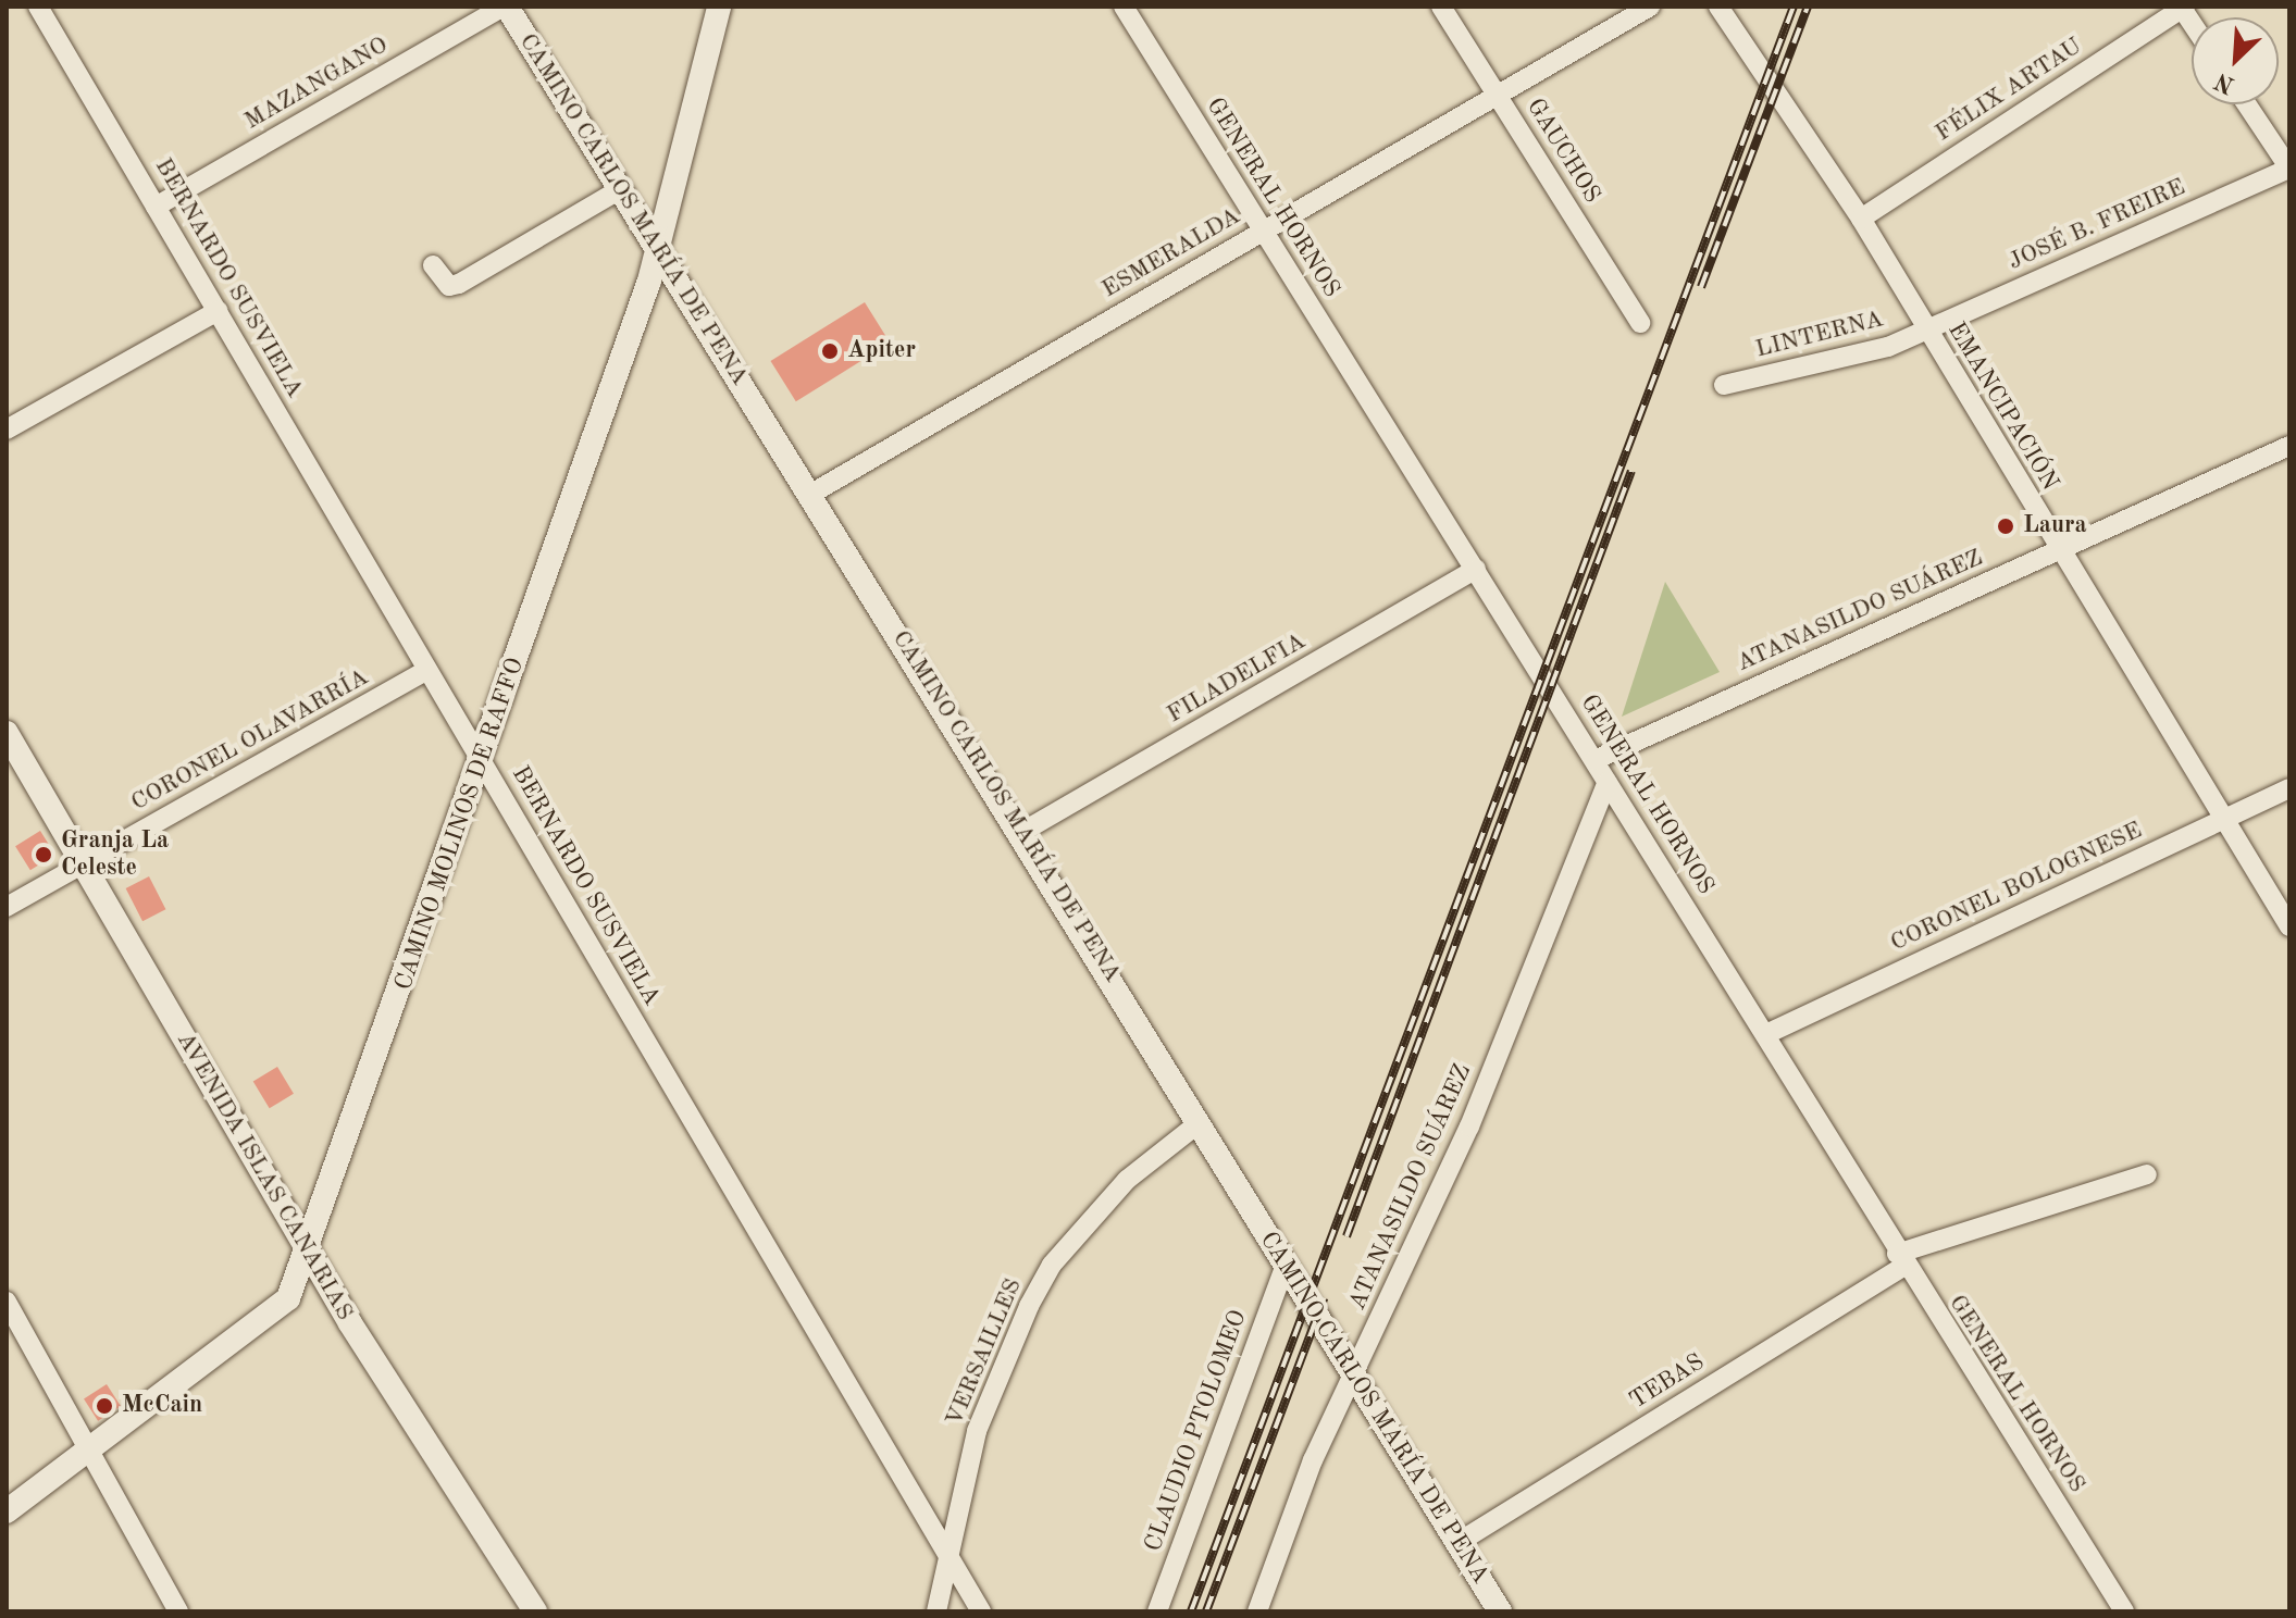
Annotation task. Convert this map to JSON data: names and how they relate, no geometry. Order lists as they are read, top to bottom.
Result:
{
  "streets": {
    "street": [
      "MAZANGANO",
      "FÉLIX ARTAU",
      "GAUCHOS",
      "GENERAL HORNOS",
      "CAMINO CARLOS MARÍA DE PENA",
      "JOSÉ B. FREIRE",
      "ESMERALDA",
      "BERNARDO SUSVIELA",
      "LINTERNA",
      "EMANCIPACIÓN",
      "ATANASILDO SUÁREZ",
      "FILADELFIA",
      "CORONEL OLAVARRÍA",
      "CAMINO MOLINOS DE RAFFO",
      "CORONEL BOLOGNESE",
      "AVENIDA ISLAS CANARIAS",
      "VERSAILLES",
      "TEBAS",
      "CLAUDIO PTOLOMEO"
    ]
  },
  "crossings": [
    ["MAZANGANO", "CAMINO CARLOS MARÍA DE PENA"],
    ["MAZANGANO", "BERNARDO SUSVIELA"],
    ["FÉLIX ARTAU", "EMANCIPACIÓN"],
    ["GAUCHOS", "ESMERALDA"],
    ["GENERAL HORNOS", "ESMERALDA"],
    ["GENERAL HORNOS", "ATANASILDO SUÁREZ"],
    ["GENERAL HORNOS", "FILADELFIA"],
    ["GENERAL HORNOS", "CORONEL BOLOGNESE"],
    ["GENERAL HORNOS", "TEBAS"],
    ["CAMINO CARLOS MARÍA DE PENA", "ESMERALDA"],
    ["CAMINO CARLOS MARÍA DE PENA", "ATANASILDO SUÁREZ"],
    ["CAMINO CARLOS MARÍA DE PENA", "FILADELFIA"],
    ["CAMINO CARLOS MARÍA DE PENA", "CAMINO MOLINOS DE RAFFO"],
    ["CAMINO CARLOS MARÍA DE PENA", "VERSAILLES"],
    ["CAMINO CARLOS MARÍA DE PENA", "TEBAS"],
    ["CAMINO CARLOS MARÍA DE PENA", "CLAUDIO PTOLOMEO"],
    ["JOSÉ B. FREIRE", "LINTERNA"],
    ["JOSÉ B. FREIRE", "EMANCIPACIÓN"],
    ["BERNARDO SUSVIELA", "CORONEL OLAVARRÍA"],
    ["BERNARDO SUSVIELA", "CAMINO MOLINOS DE RAFFO"],
    ["BERNARDO SUSVIELA", "VERSAILLES"],
    ["LINTERNA", "EMANCIPACIÓN"],
    ["EMANCIPACIÓN", "ATANASILDO SUÁREZ"],
    ["EMANCIPACIÓN", "CORONEL BOLOGNESE"],
    ["CORONEL OLAVARRÍA", "AVENIDA ISLAS CANARIAS"],
    ["CAMINO MOLINOS DE RAFFO", "AVENIDA ISLAS CANARIAS"]
  ],
  "places": [
    "Apiter",
    "Laura",
    "Granja La Celeste",
    "McCain"
  ],
  "north": "bottom left"
}
